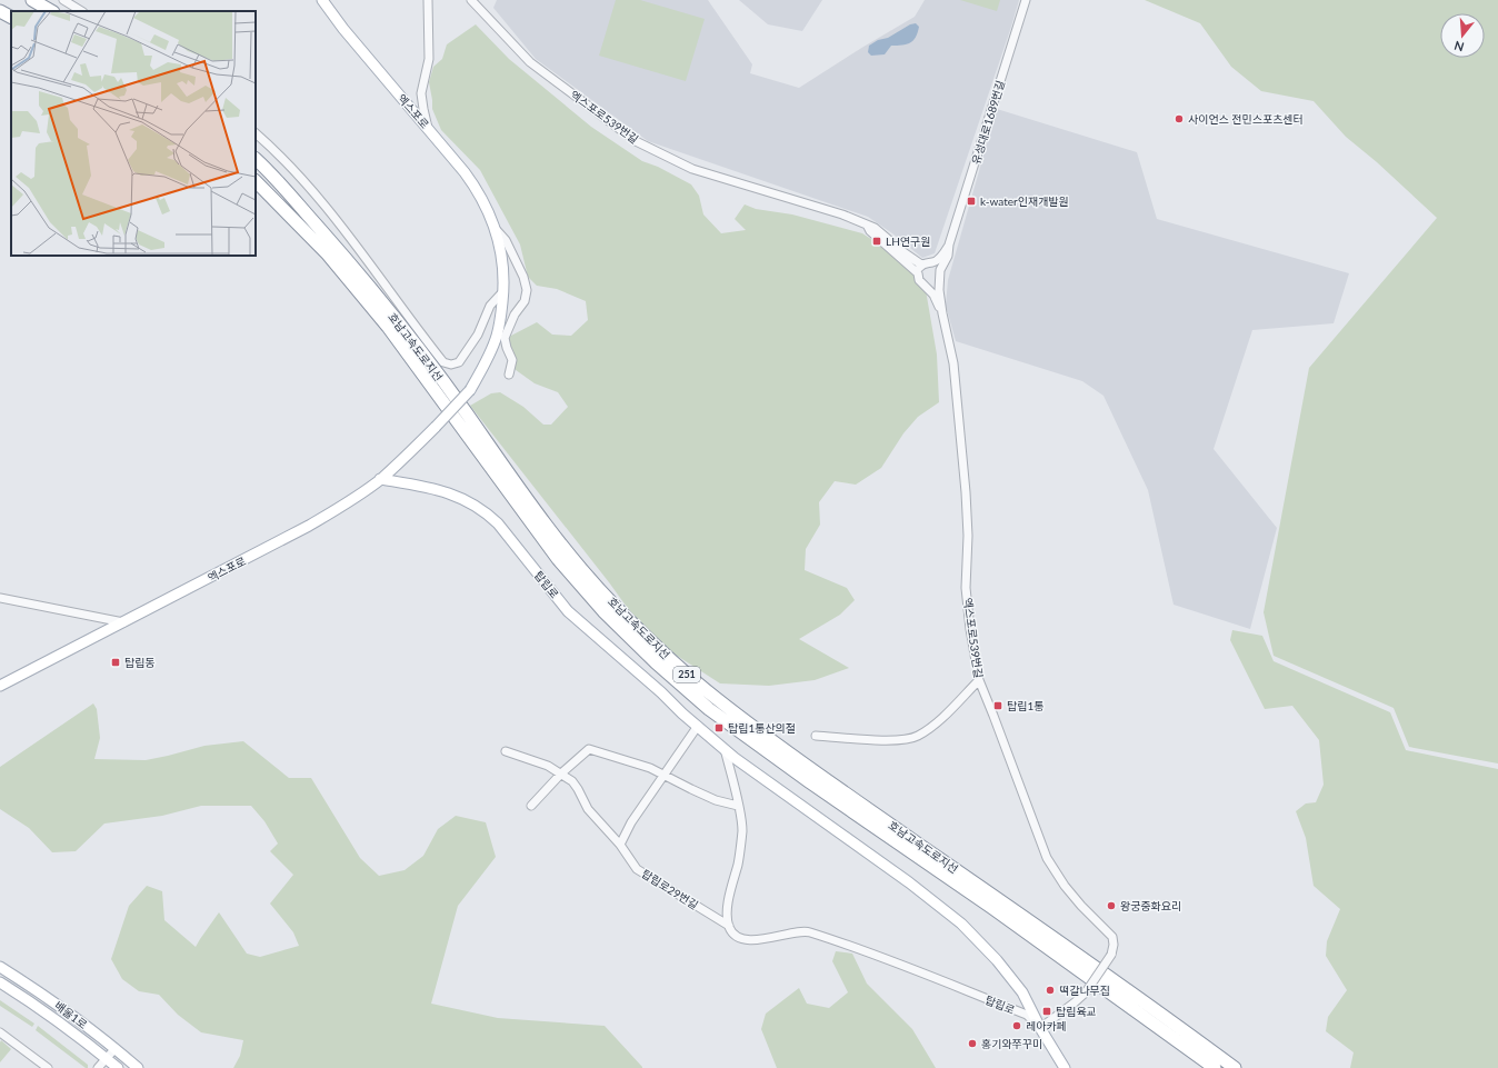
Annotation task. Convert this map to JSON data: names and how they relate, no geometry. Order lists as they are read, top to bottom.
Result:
{
  "streets": {
    "highway": ["호남고속도로지선", "251"],
    "main road": ["엑스포로", "탑립로", "배울1로"],
    "street": ["엑스포로539번길", "유성대로1689번길", "탑립로29번길"]
  },
  "crossings": [
    ["엑스포로", "탑립로"],
    ["엑스포로539번길", "유성대로1689번길"],
    ["엑스포로539번길", "탑립로"],
    ["탑립로", "탑립로29번길"]
  ],
  "places": {
    "other": [
      "사이언스 전민스포츠센터",
      "왕궁중화요리",
      "떡갈나무집",
      "레아카페",
      "홍기와쭈꾸미"
    ],
    "transit": [
      "k-water인재개발원",
      "LH연구원",
      "탑립동",
      "탑립1통",
      "탑립1통산의절",
      "탑립육교"
    ]
  },
  "north": "bottom"
}
